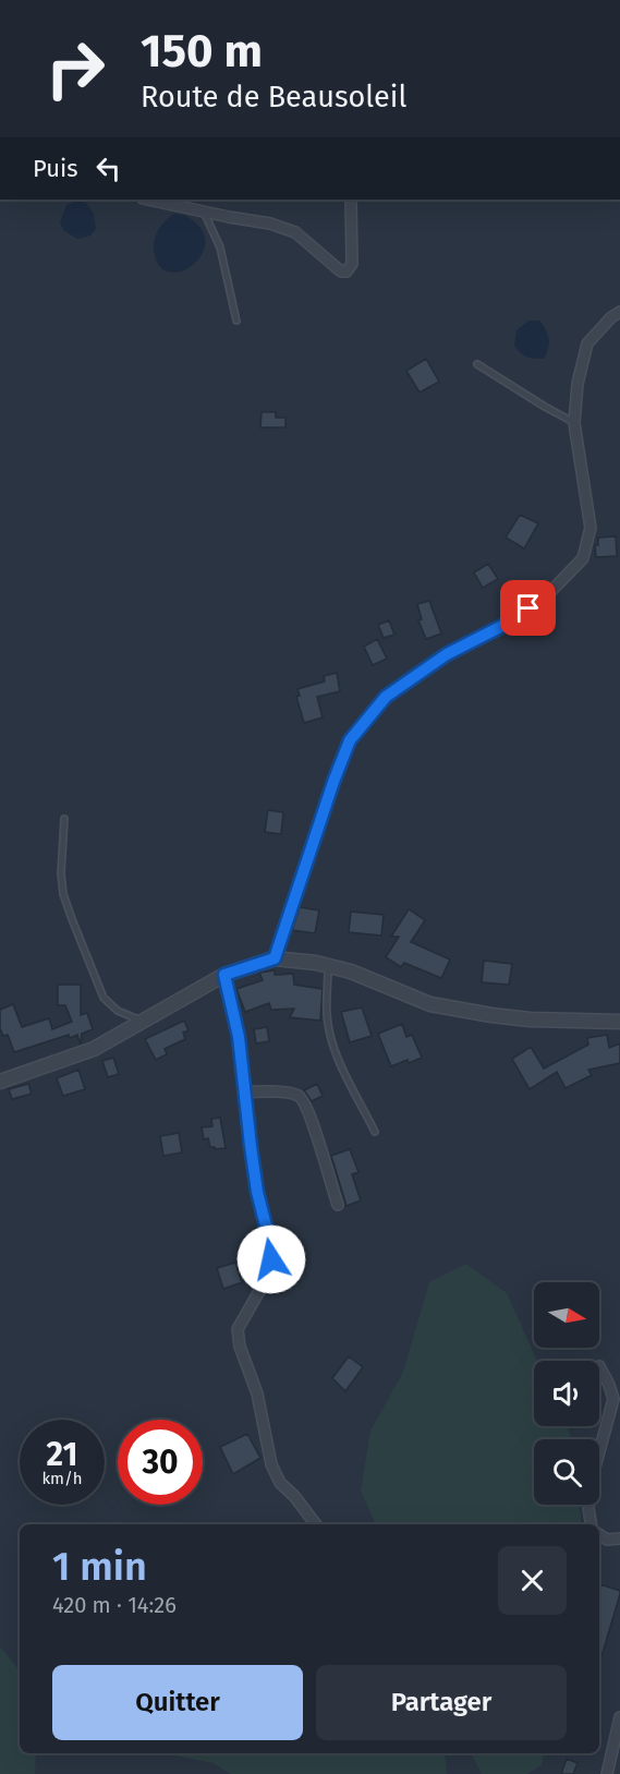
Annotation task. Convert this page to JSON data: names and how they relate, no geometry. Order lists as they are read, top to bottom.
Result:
{
  "north": "right",
  "page": {
    "turn": ["150 m", "Route de Beausoleil"],
    "then": "Puis",
    "speed": "21 km/h",
    "limit": "30",
    "heading": ["1 min", "420 m · 14:26"],
    "buttons": ["Quitter", "Partager"]
  }
}
